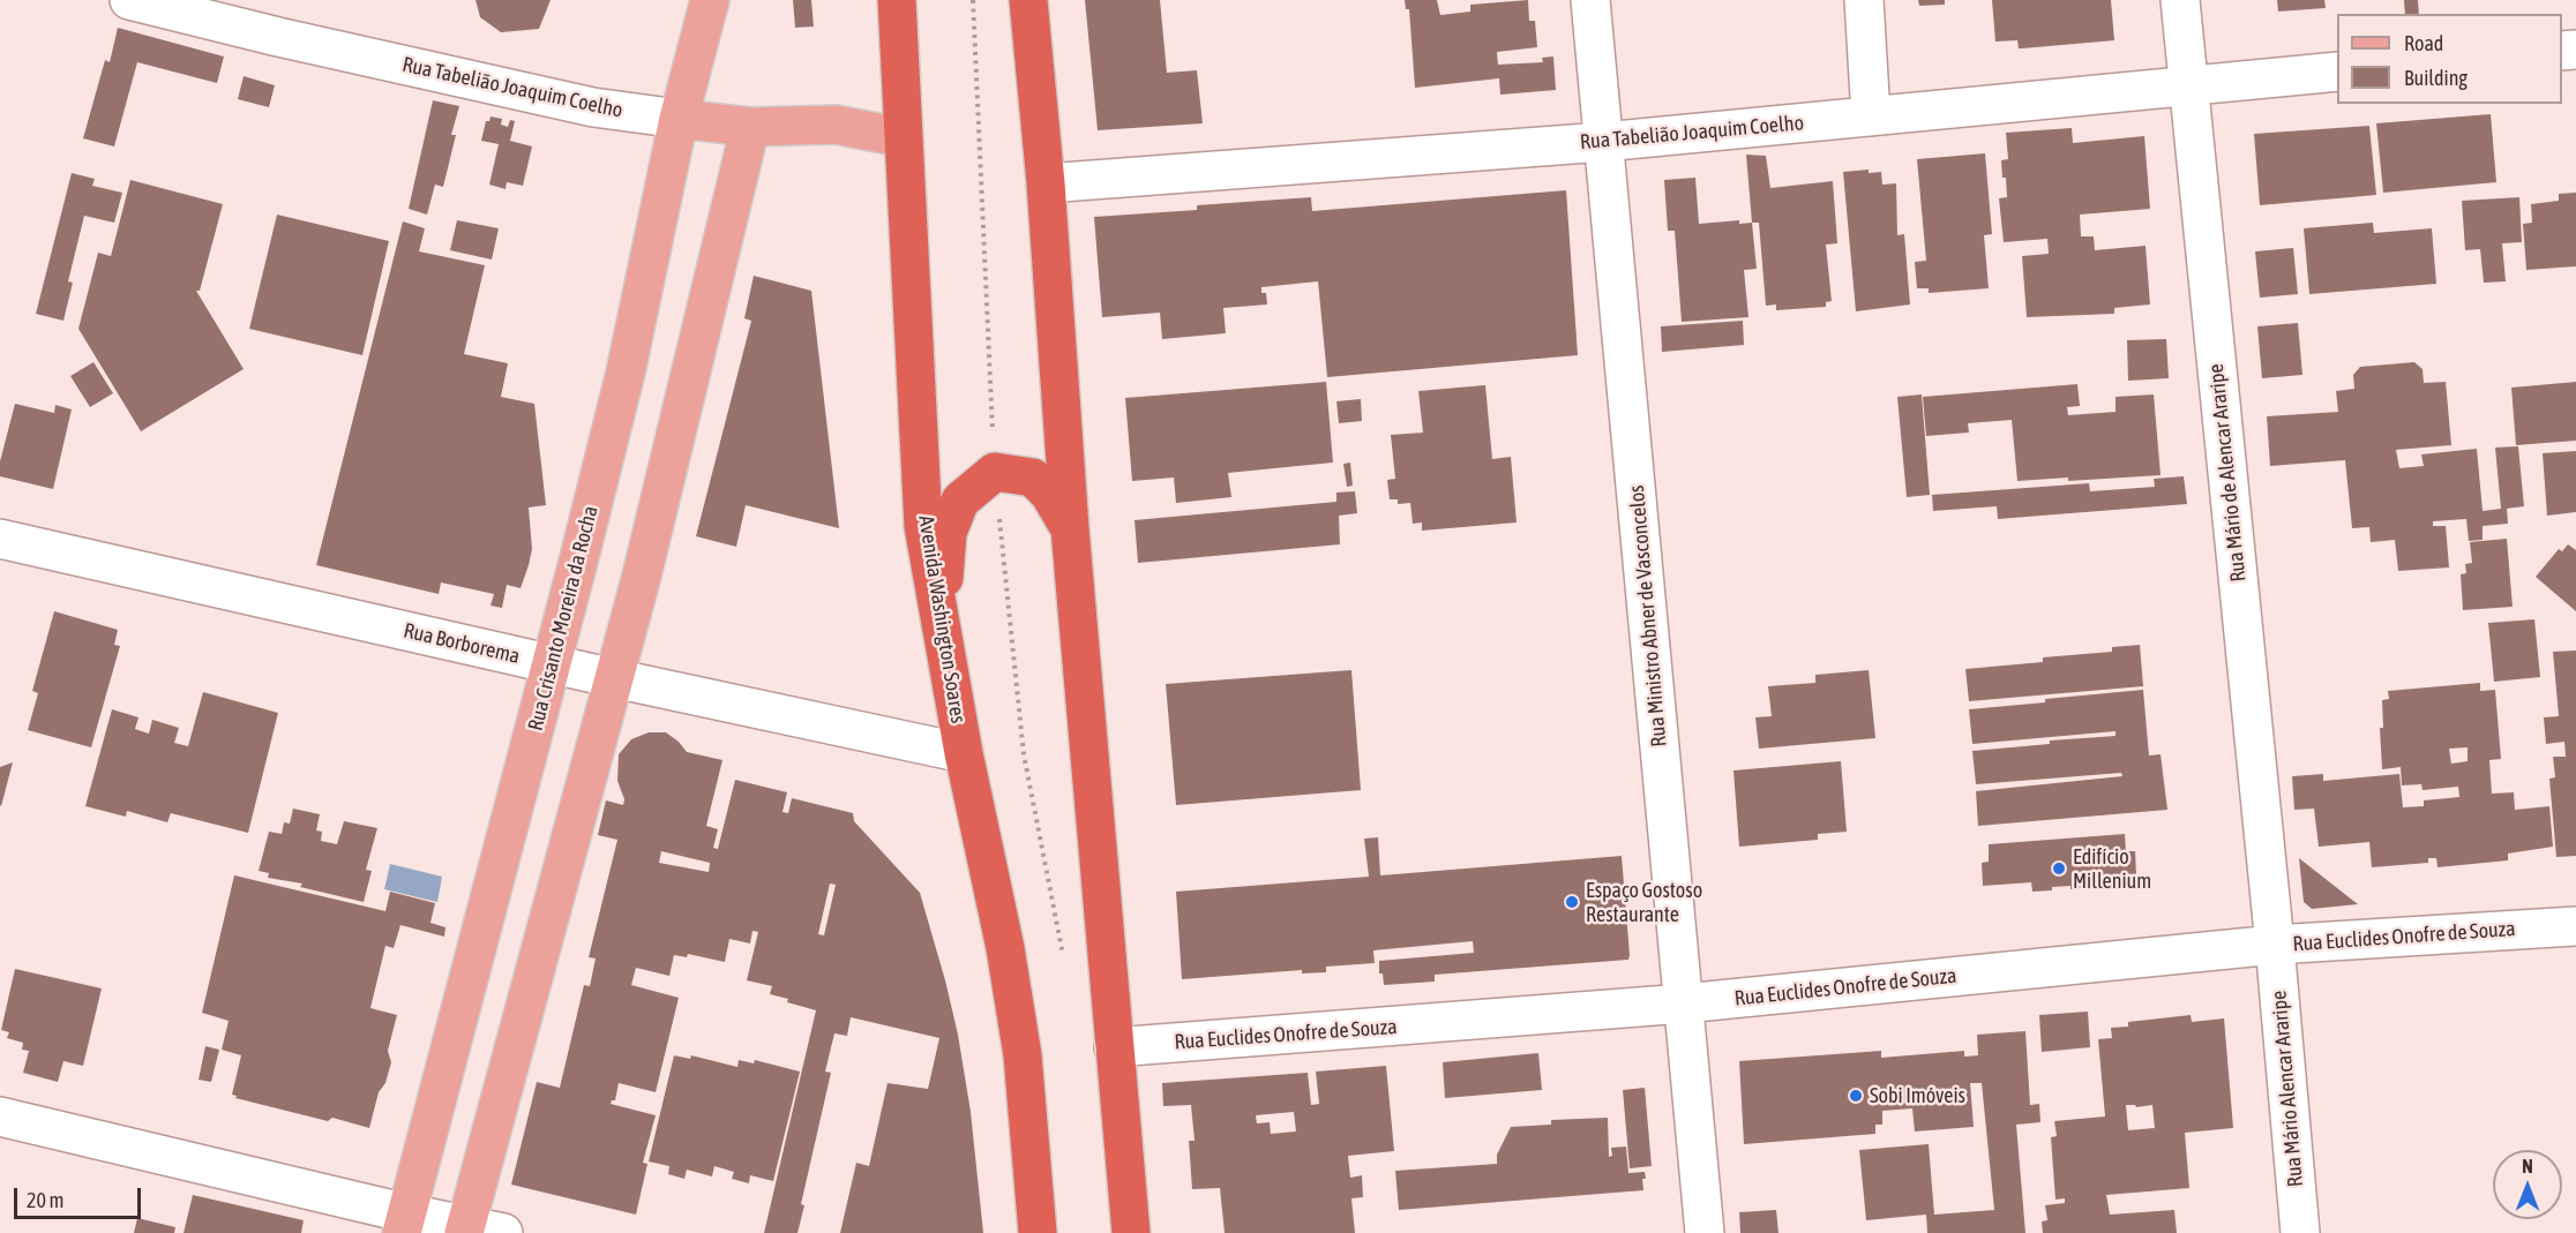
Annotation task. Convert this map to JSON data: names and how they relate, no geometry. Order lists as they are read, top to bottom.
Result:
{
  "streets": {
    "highway": ["Avenida Washington Soares"],
    "main road": ["Rua Tabelião Joaquim Coelho", "Rua Crisanto Moreira da Rocha"],
    "street": [
      "Rua Mário de Alencar Araripe",
      "Rua Ministro Abner de Vasconcelos",
      "Rua Borborema",
      "Rua Euclides Onofre de Souza",
      "Rua Mário Alencar Araripe"
    ]
  },
  "crossings": [
    ["Rua Tabelião Joaquim Coelho", "Rua Mário de Alencar Araripe"],
    ["Rua Tabelião Joaquim Coelho", "Rua Ministro Abner de Vasconcelos"],
    ["Rua Tabelião Joaquim Coelho", "Rua Crisanto Moreira da Rocha"],
    ["Rua Tabelião Joaquim Coelho", "Avenida Washington Soares"],
    ["Rua Mário de Alencar Araripe", "Rua Euclides Onofre de Souza"],
    ["Rua Mário de Alencar Araripe", "Rua Mário Alencar Araripe"],
    ["Rua Ministro Abner de Vasconcelos", "Rua Euclides Onofre de Souza"],
    ["Rua Crisanto Moreira da Rocha", "Rua Borborema"],
    ["Avenida Washington Soares", "Rua Borborema"],
    ["Rua Euclides Onofre de Souza", "Rua Mário Alencar Araripe"]
  ],
  "places": ["Edifício Millenium", "Espaço Gostoso Restaurante", "Sobi Imóveis"],
  "legend": ["Road", "Building"],
  "scale_bar": "20 m",
  "north": "top"
}
